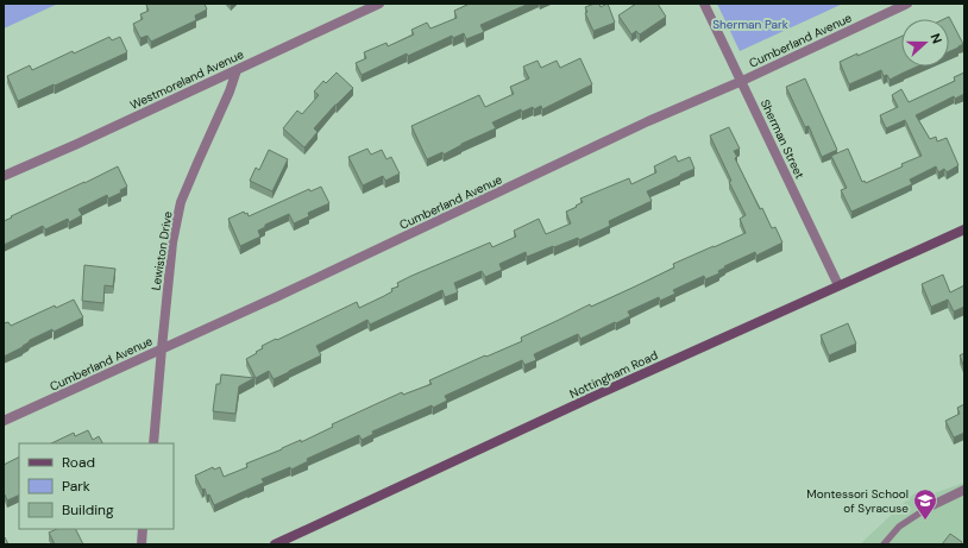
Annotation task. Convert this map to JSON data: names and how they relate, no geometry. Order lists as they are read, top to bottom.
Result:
{
  "streets": {
    "street": [
      "Cumberland Avenue",
      "Westmoreland Avenue",
      "Sherman Street",
      "Lewiston Drive",
      "Nottingham Road"
    ]
  },
  "crossings": [
    ["Cumberland Avenue", "Sherman Street"],
    ["Cumberland Avenue", "Lewiston Drive"],
    ["Westmoreland Avenue", "Lewiston Drive"],
    ["Sherman Street", "Nottingham Road"]
  ],
  "parks": ["Sherman Park"],
  "places": {
    "school or university": ["Montessori School of Syracuse"]
  },
  "legend": ["Road", "Park", "Building"],
  "north": "right"
}
